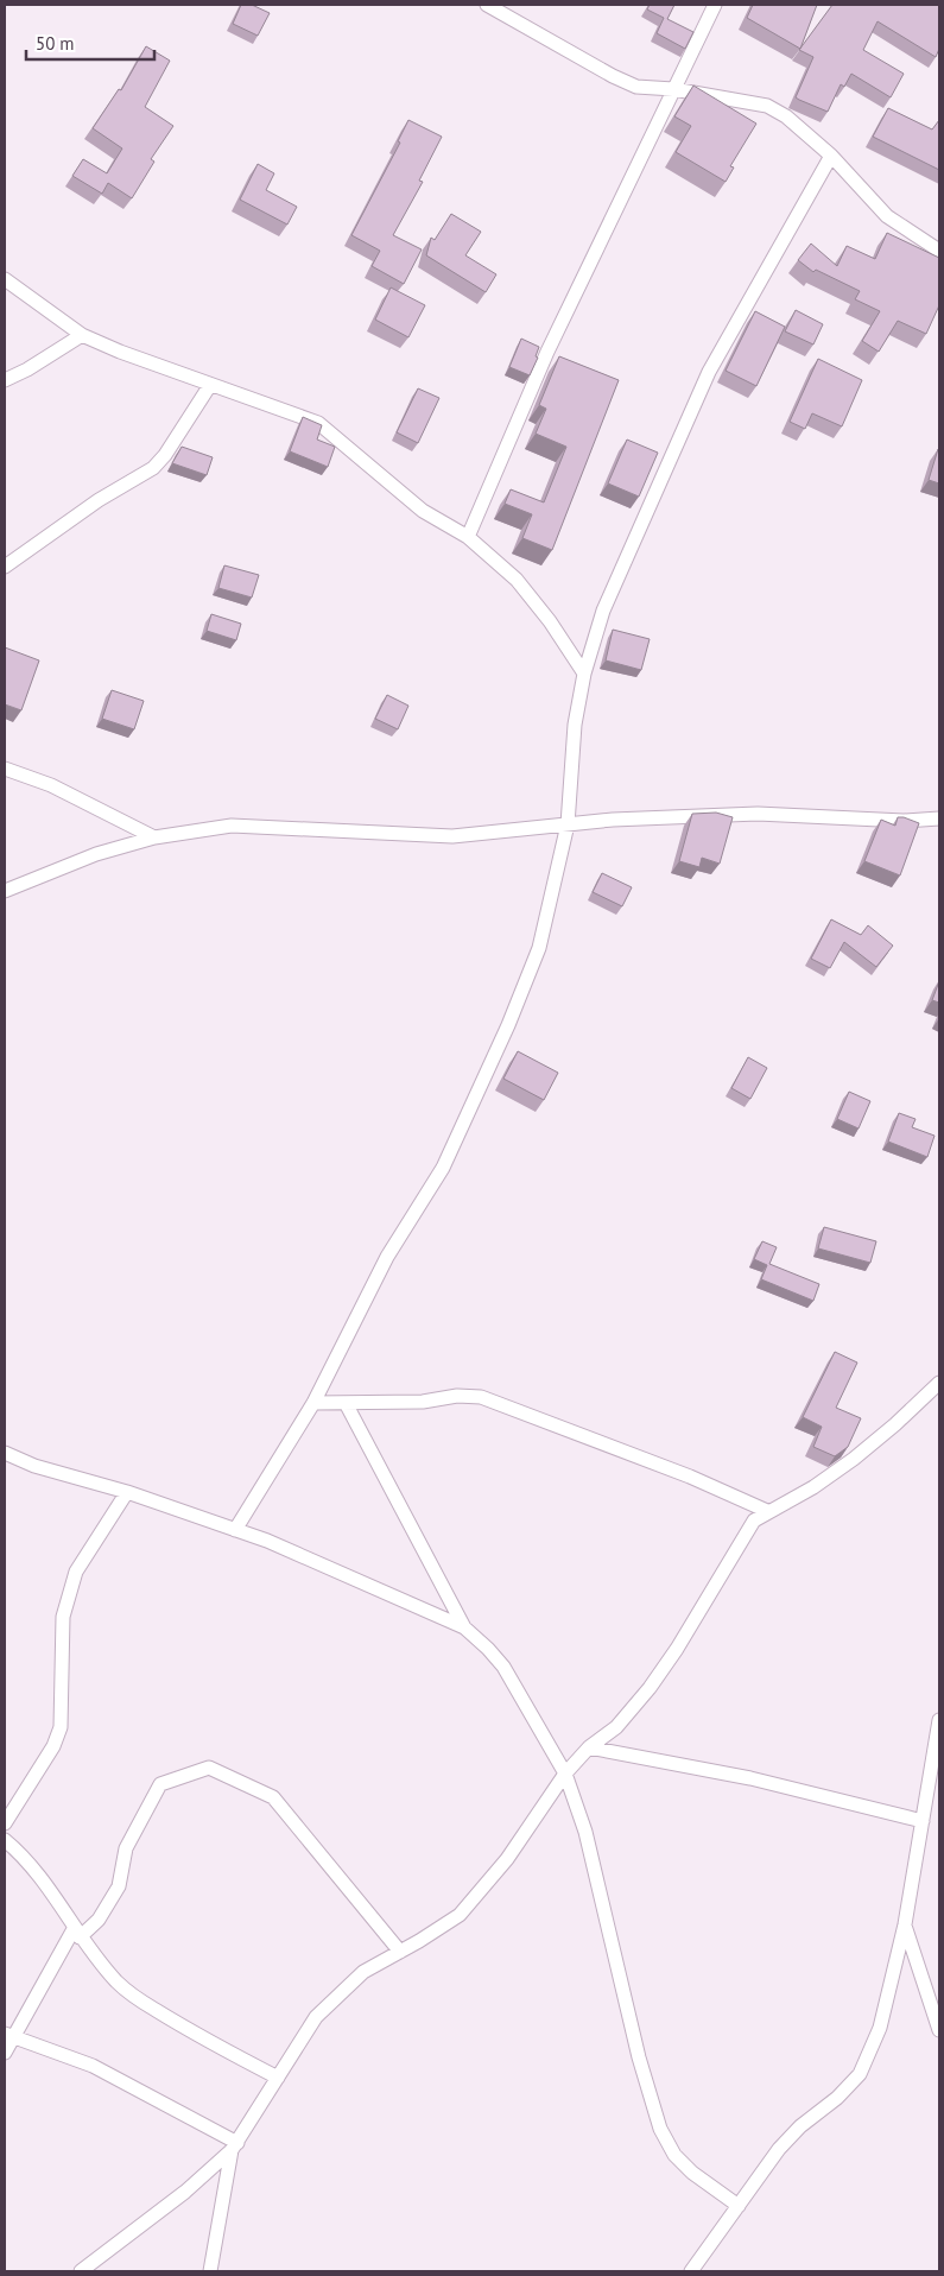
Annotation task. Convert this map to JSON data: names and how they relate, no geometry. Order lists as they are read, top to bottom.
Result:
{
  "scale_bar": "50 m"
}
